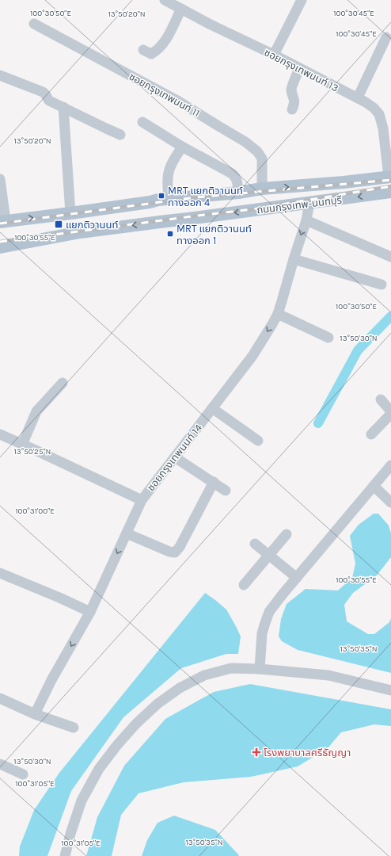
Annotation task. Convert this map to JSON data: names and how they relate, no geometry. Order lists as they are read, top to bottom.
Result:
{
  "streets": {
    "main road": ["ถนนกรุงเทพ-นนทบุรี"],
    "street": ["ซอยกรุงเทพนนท์ 13", "ซอยกรุงเทพนนท์ 11", "ซอยกรุงเทพนนท์ 14"]
  },
  "crossings": [
    ["ซอยกรุงเทพนนท์ 13", "ถนนกรุงเทพ-นนทบุรี"],
    ["ซอยกรุงเทพนนท์ 11", "ถนนกรุงเทพ-นนทบุรี"],
    ["ถนนกรุงเทพ-นนทบุรี", "ซอยกรุงเทพนนท์ 14"]
  ],
  "one_way": ["ซอยกรุงเทพนนท์ 14"],
  "places": {
    "transit": ["MRT แยกติวานนท์ ทางออก 4", "แยกติวานนท์", "MRT แยกติวานนท์ ทางออก 1"],
    "health": ["โรงพยาบาลศรีธัญญา"]
  },
  "coordinates": [
    "100°30'45\"E",
    "100°30'50\"E",
    "13°50'20\"N",
    "100°30'55\"E",
    "13°50'30\"N",
    "13°50'25\"N",
    "100°31'00\"E",
    "13°50'35\"N",
    "100°31'05\"E"
  ]
}
